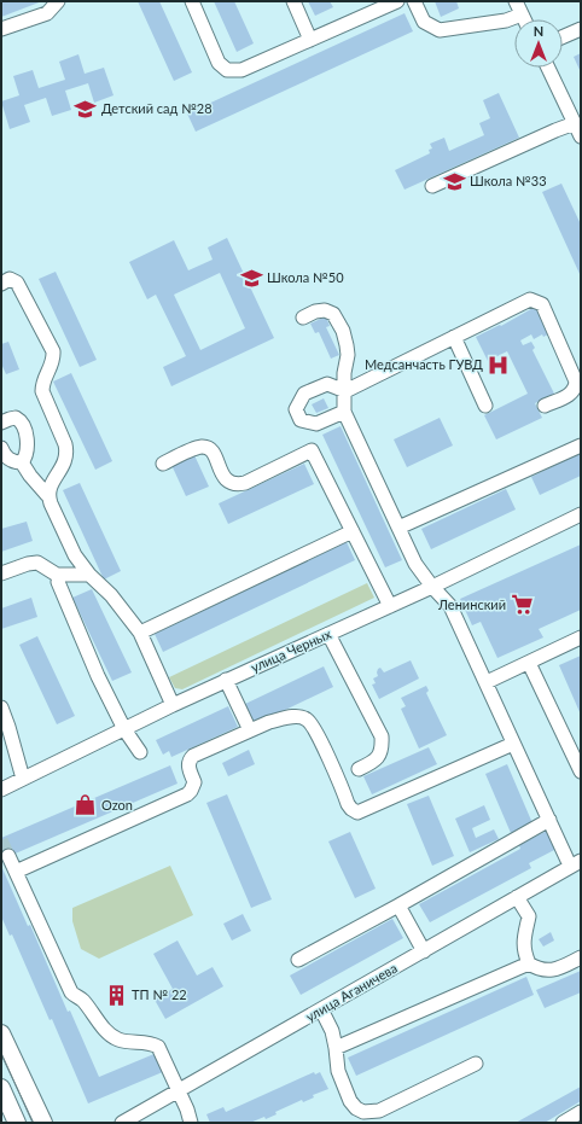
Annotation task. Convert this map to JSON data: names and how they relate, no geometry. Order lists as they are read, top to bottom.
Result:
{
  "streets": {
    "street": ["улица Черных", "улица Аганичева"]
  },
  "places": {
    "school or university": ["Детский сад №28", "Школа №33", "Школа №50"],
    "hospital": ["Медсанчасть ГУВД"],
    "supermarket": ["Ленинский"],
    "shop": ["Ozon"],
    "building": ["ТП № 22"]
  },
  "north": "top"
}
